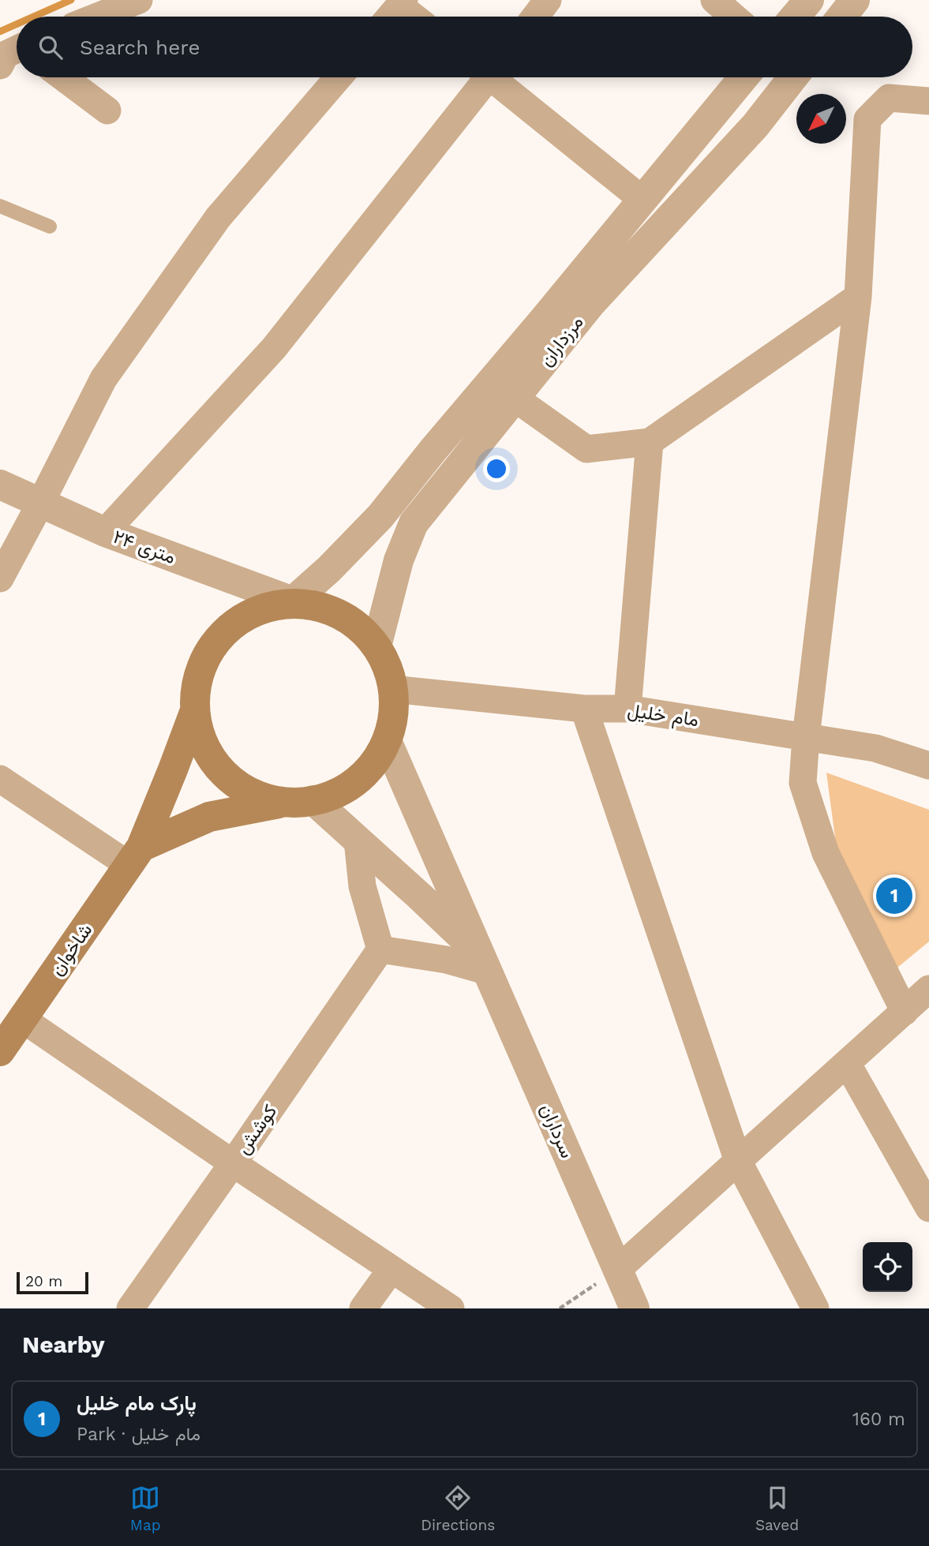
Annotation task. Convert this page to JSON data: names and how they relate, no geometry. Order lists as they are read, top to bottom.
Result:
{
  "streets": {
    "main road": ["شاخوان"],
    "street": [
      "مرزداران",
      "۲۴ متری",
      "مام خلیل",
      "کوشش",
      "سرداران"
    ]
  },
  "crossings": [
    ["مرزداران", "۲۴ متری"]
  ],
  "scale_bar": "20 m",
  "north": "bottom left",
  "page": {
    "search": "Search here",
    "pins": "1",
    "scale": "20 m",
    "heading": "Nearby",
    "list": [
      {
        "mark": "1",
        "name": "پارک مام خلیل",
        "note": "Park · مام خلیل",
        "value": "160 m"
      }
    ],
    "nav": ["Map", "Directions", "Saved"]
  }
}
